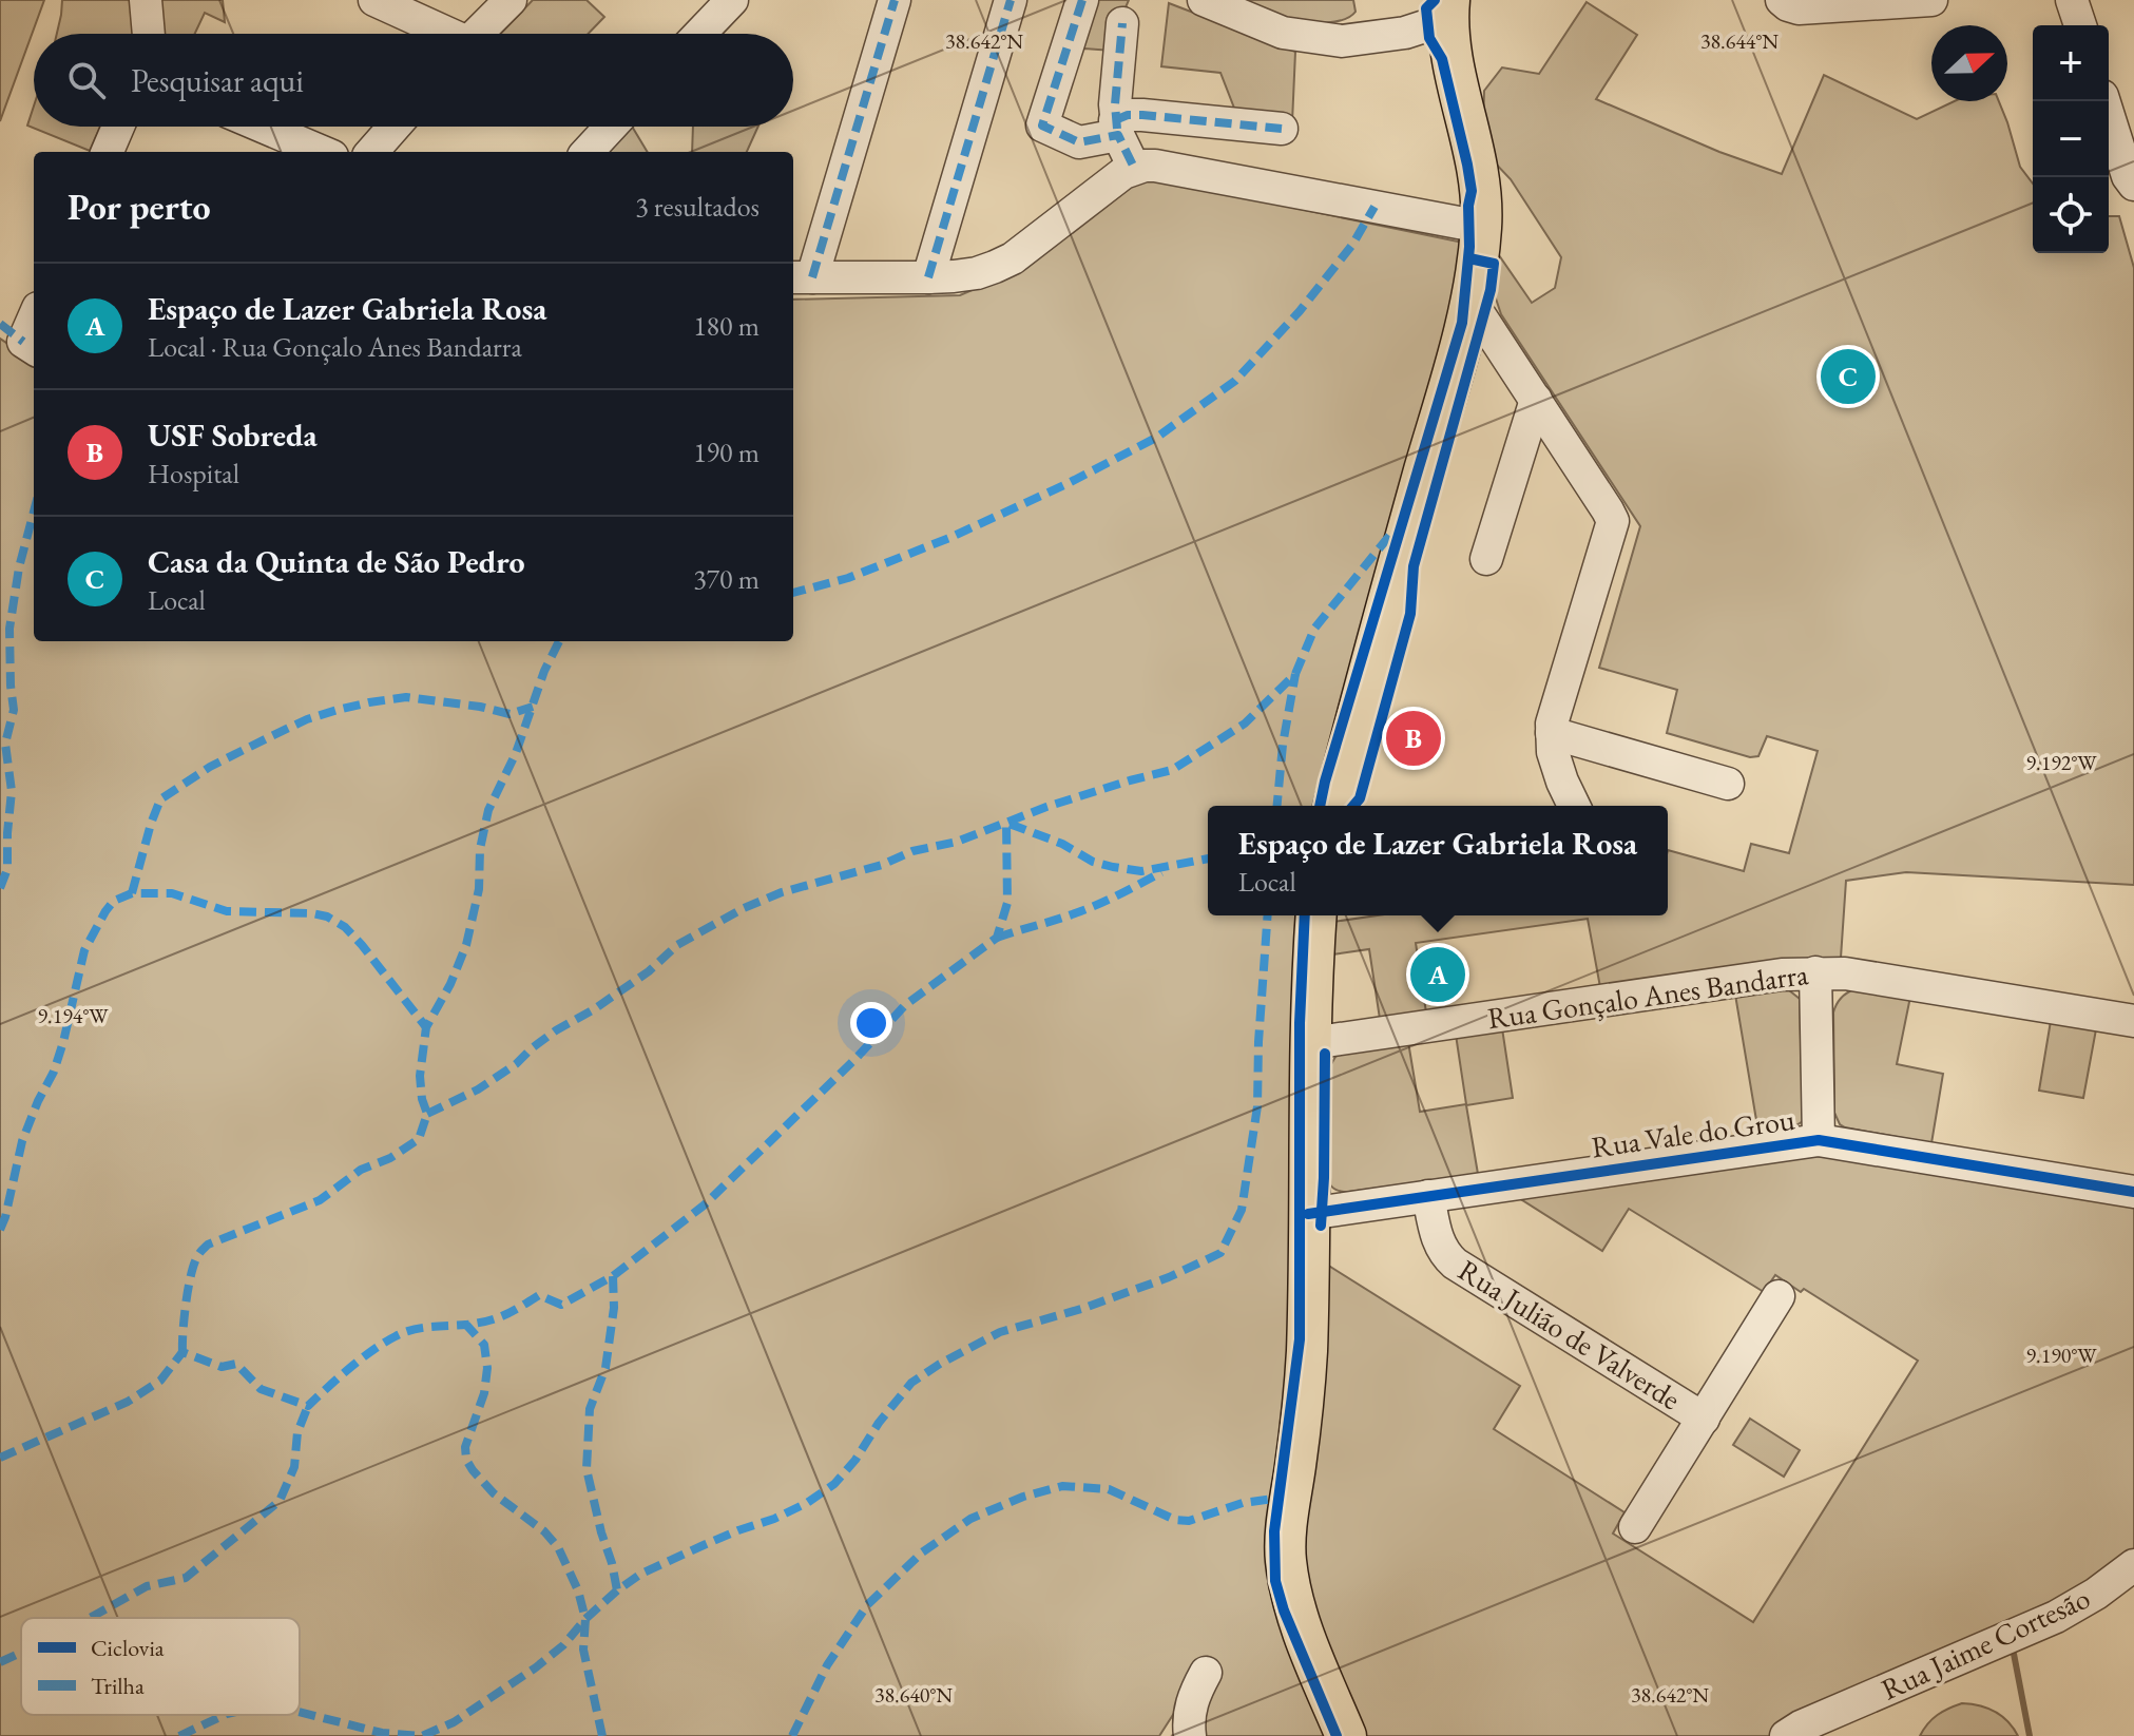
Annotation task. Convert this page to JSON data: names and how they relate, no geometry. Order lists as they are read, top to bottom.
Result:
{
  "streets": {
    "street": [
      "Rua Gonçalo Anes Bandarra",
      "Rua Vale do Grou",
      "Rua Julião de Valverde",
      "Rua Jaime Cortesão"
    ]
  },
  "crossings": [
    ["Rua Vale do Grou", "Rua Julião de Valverde"]
  ],
  "legend": ["Ciclovia", "Trilha"],
  "north": "right",
  "page": {
    "map_buttons": ["+", "−"],
    "search": "Pesquisar aqui",
    "heading": ["Por perto", "3 resultados"],
    "list": [
      {
        "mark": "A",
        "name": "Espaço de Lazer Gabriela Rosa",
        "note": "Local · Rua Gonçalo Anes Bandarra",
        "value": "180 m"
      },
      {
        "mark": "B",
        "name": "USF Sobreda",
        "note": "Hospital",
        "value": "190 m"
      },
      {
        "mark": "C",
        "name": "Casa da Quinta de São Pedro",
        "note": "Local",
        "value": "370 m"
      }
    ],
    "pins": ["C", "B", "A"],
    "popup": ["Espaço de Lazer Gabriela Rosa", "Local"]
  },
  "coordinates": [
    "38.642°N",
    "38.644°N",
    "9.192°W",
    "9.194°W",
    "9.190°W",
    "38.640°N"
  ]
}
